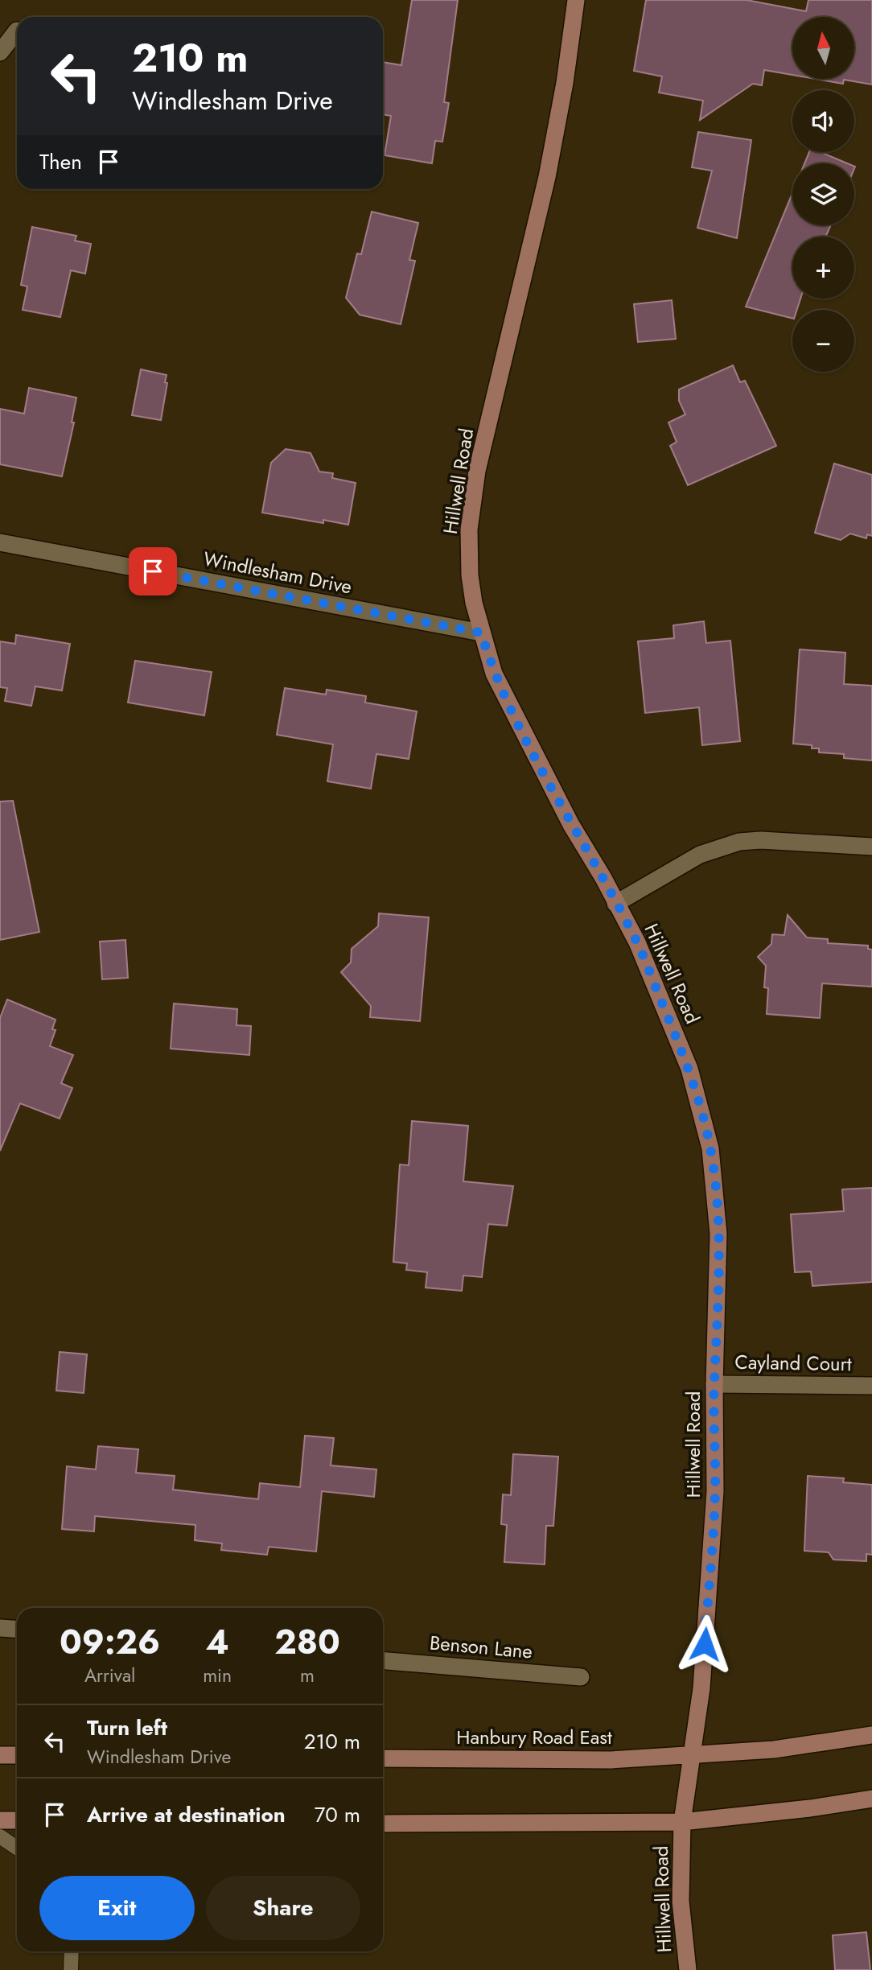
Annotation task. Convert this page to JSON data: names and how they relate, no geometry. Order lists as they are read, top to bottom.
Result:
{
  "streets": {
    "street": [
      "Hillwell Road",
      "Windlesham Drive",
      "Cayland Court",
      "Benson Lane",
      "Hanbury Road East"
    ]
  },
  "crossings": [
    ["Hillwell Road", "Windlesham Drive"],
    ["Hillwell Road", "Cayland Court"],
    ["Hillwell Road", "Hanbury Road East"]
  ],
  "north": "top",
  "page": {
    "map_buttons": ["+", "−"],
    "turn": ["210 m", "Windlesham Drive"],
    "then": "Then",
    "eta": [
      "09:26",
      "Arrival",
      "4",
      "min",
      "280",
      "m"
    ],
    "list": [
      {
        "name": "Turn left",
        "note": "Windlesham Drive",
        "value": "210 m"
      },
      {
        "name": "Arrive at destination",
        "value": "70 m"
      }
    ],
    "buttons": ["Exit", "Share"]
  }
}
